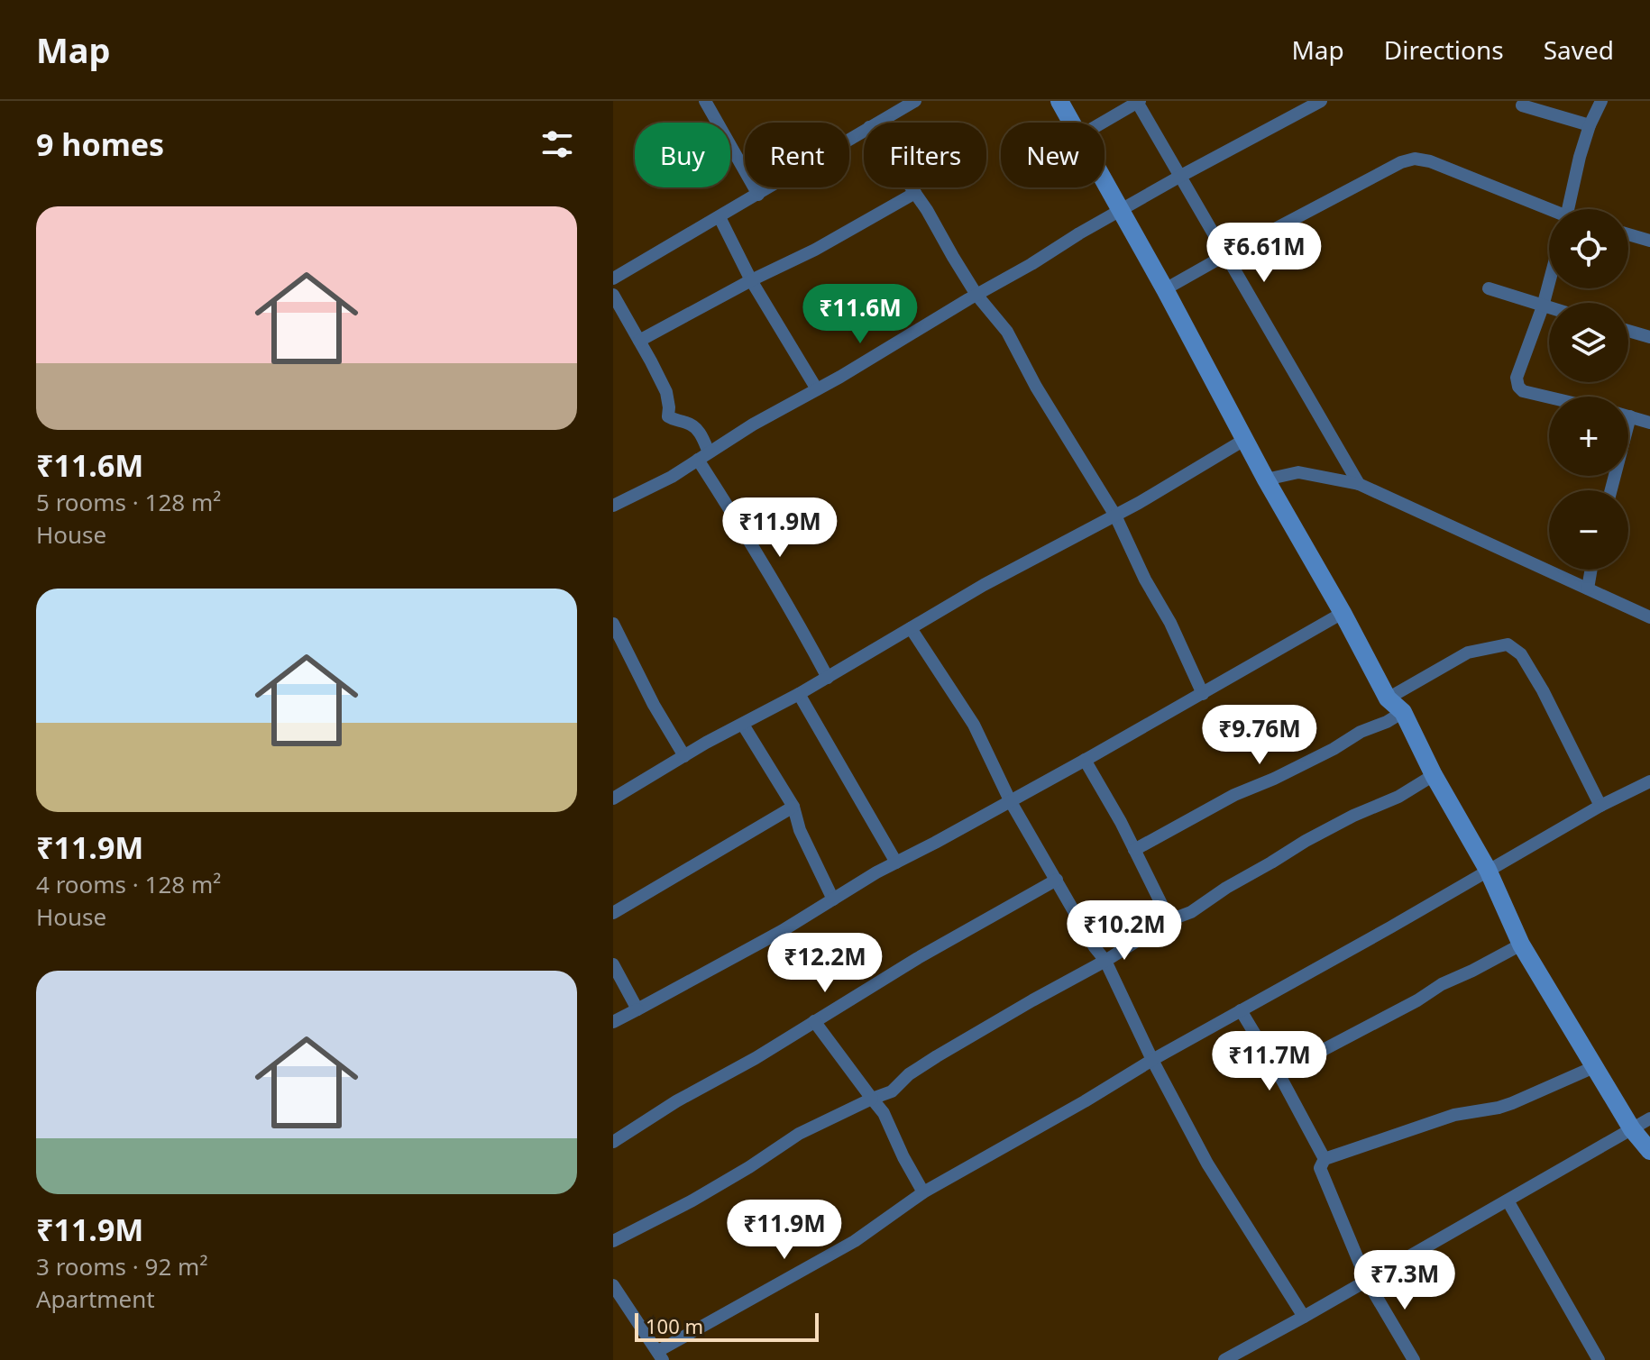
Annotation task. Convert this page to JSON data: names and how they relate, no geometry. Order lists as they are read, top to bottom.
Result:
{
  "scale_bar": "100 m",
  "page": {
    "header": "Map",
    "nav": ["Map", "Directions", "Saved"],
    "heading": "9 homes",
    "chip": [
      "Buy",
      "Rent",
      "Filters",
      "New"
    ],
    "list": [
      {
        "name": "₹11.6M",
        "note": "5 rooms · 128 m² · House"
      },
      {
        "name": "₹11.9M",
        "note": "4 rooms · 128 m² · House"
      },
      {
        "name": "₹11.9M",
        "note": "3 rooms · 92 m² · Apartment"
      }
    ],
    "map_buttons": ["+", "−"],
    "price": [
      "₹6.61M",
      "₹11.6M",
      "₹11.9M",
      "₹9.76M",
      "₹10.2M",
      "₹12.2M",
      "₹11.7M",
      "₹11.9M",
      "₹7.3M"
    ],
    "scale": "100 m"
  }
}
